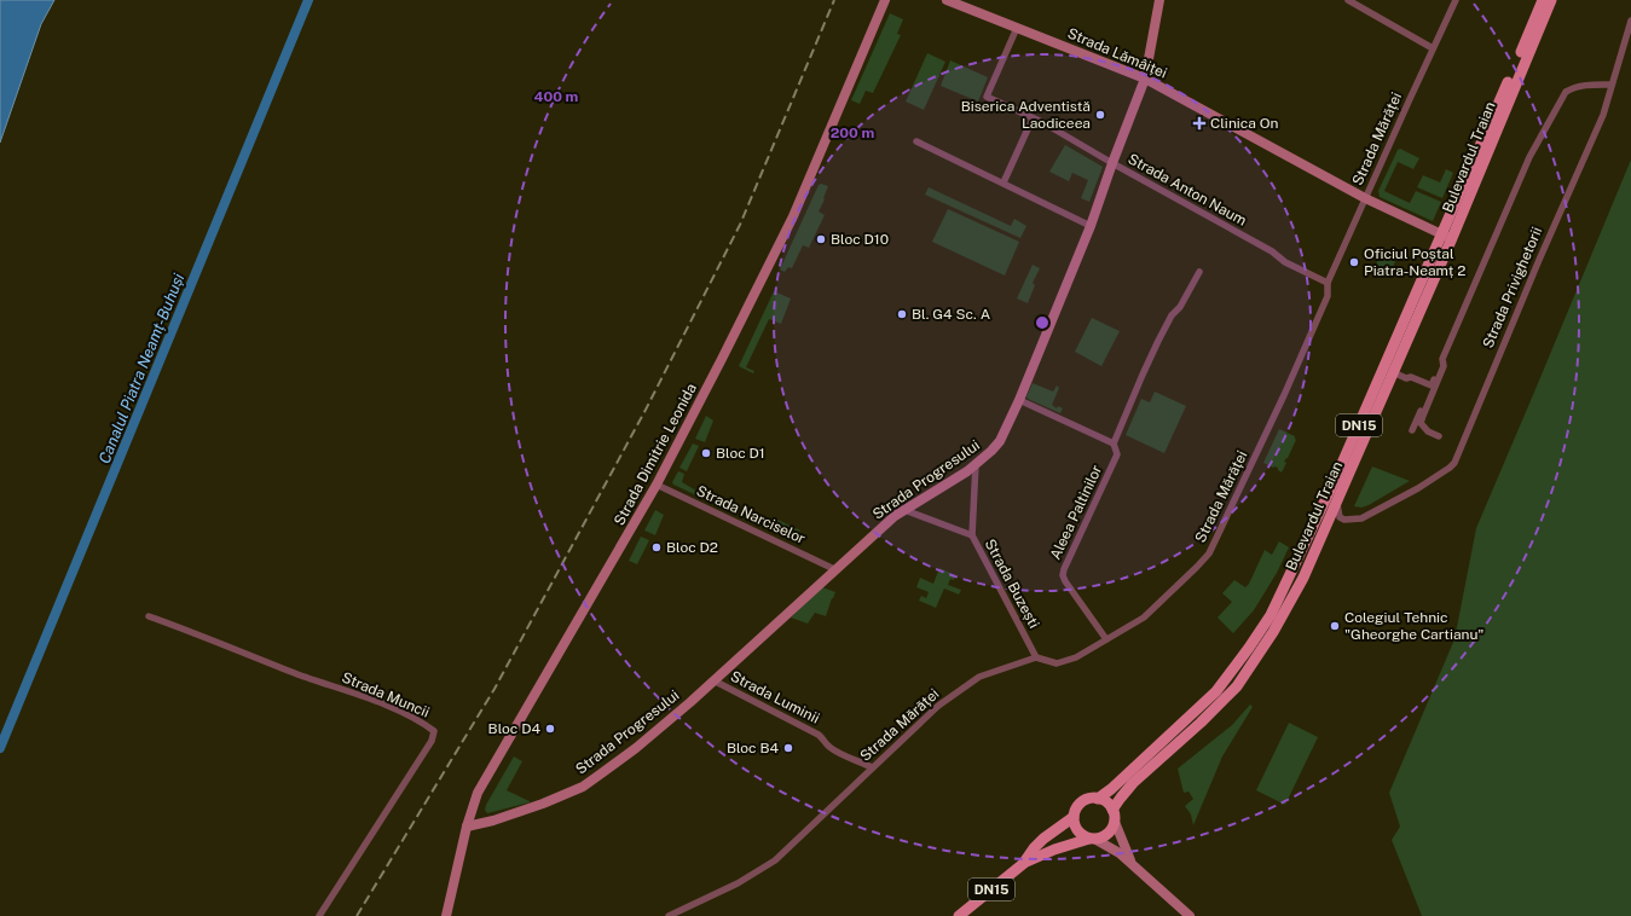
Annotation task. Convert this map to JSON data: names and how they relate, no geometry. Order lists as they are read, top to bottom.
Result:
{
  "streets": {
    "main road": ["Bulevardul Traian", "DN15"],
    "street": [
      "Strada Lămâiței",
      "Strada Mărăței",
      "Strada Anton Naum",
      "Strada Privighetorii",
      "Strada Dimitrie Leonida",
      "Strada Progresului",
      "Aleea Paltinilor",
      "Strada Narciselor",
      "Strada Buzești",
      "Strada Muncii",
      "Strada Luminii"
    ]
  },
  "crossings": [
    ["Strada Lămâiței", "Strada Mărăței"],
    ["Strada Lămâiței", "Bulevardul Traian"],
    ["Strada Lămâiței", "Strada Anton Naum"],
    ["Strada Lămâiței", "Strada Progresului"],
    ["Strada Mărăței", "Strada Anton Naum"],
    ["Strada Mărăței", "Aleea Paltinilor"],
    ["Strada Mărăței", "Strada Buzești"],
    ["Strada Mărăței", "Strada Luminii"],
    ["Bulevardul Traian", "Strada Privighetorii"],
    ["Bulevardul Traian", "DN15"],
    ["Strada Anton Naum", "Strada Progresului"],
    ["Strada Dimitrie Leonida", "Strada Progresului"],
    ["Strada Dimitrie Leonida", "Strada Narciselor"],
    ["Strada Progresului", "Strada Narciselor"],
    ["Strada Progresului", "Strada Buzești"],
    ["Strada Progresului", "Strada Luminii"]
  ],
  "water": ["Canalul Piatra Neamț-Buhuși"],
  "places": {
    "other": [
      "Biserica Adventistă Laodiceea",
      "Bloc D10",
      "Oficiul Poștal Piatra-Neamț 2",
      "Bl. G4 Sc. A",
      "Bloc D1",
      "Bloc D2",
      "Colegiul Tehnic \"Gheorghe Cartianu\"",
      "Bloc D4",
      "Bloc B4"
    ],
    "health": ["Clinica On"]
  },
  "rings": ["400 m", "200 m"]
}
